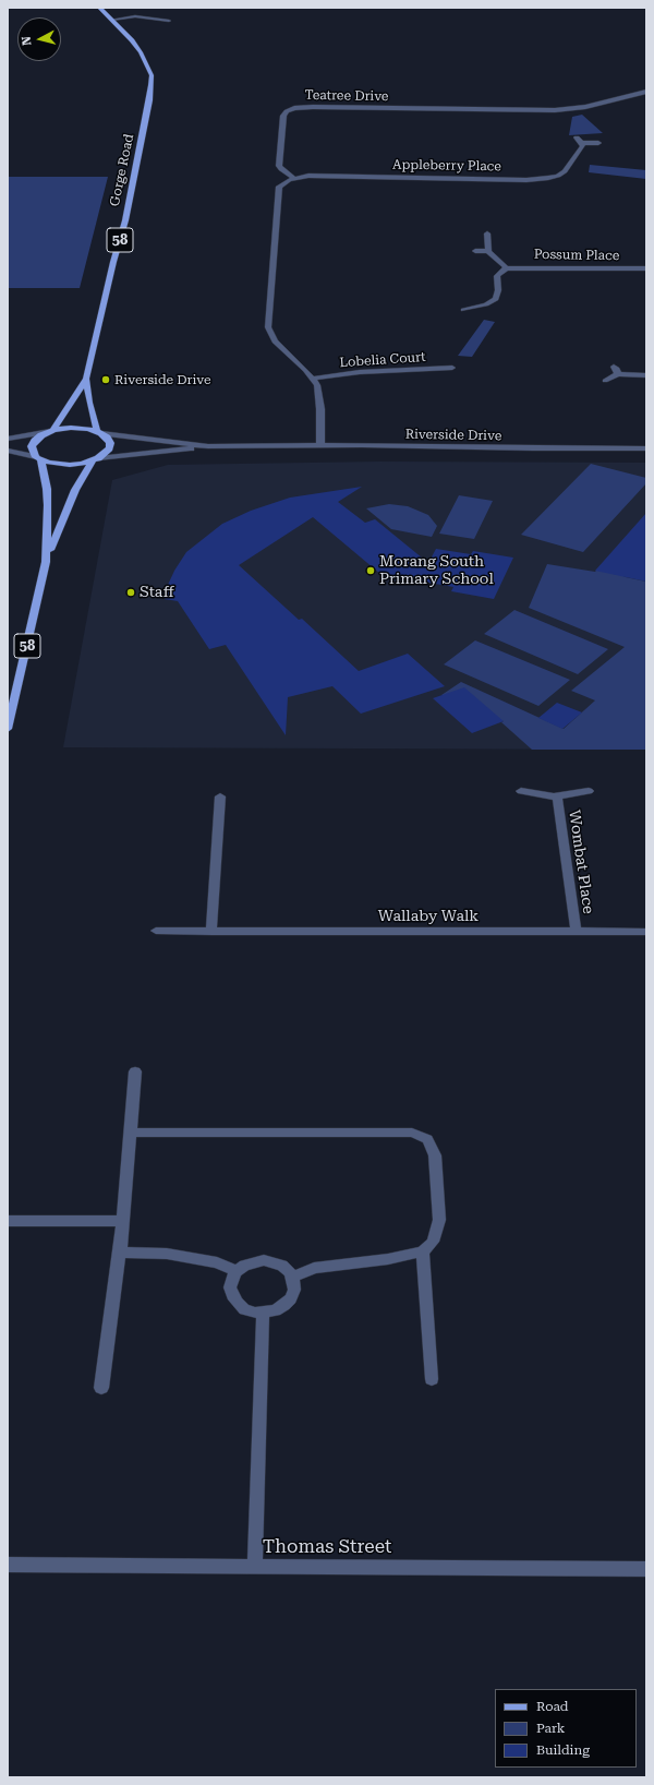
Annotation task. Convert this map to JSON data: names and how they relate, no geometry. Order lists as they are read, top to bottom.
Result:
{
  "streets": {
    "main road": ["Gorge Road", "58"],
    "street": [
      "Teatree Drive",
      "Appleberry Place",
      "Possum Place",
      "Lobelia Court",
      "Riverside Drive",
      "Wombat Place",
      "Wallaby Walk",
      "Thomas Street"
    ]
  },
  "crossings": [
    ["Teatree Drive", "Appleberry Place"],
    ["Gorge Road", "58"],
    ["Gorge Road", "Riverside Drive"],
    ["58", "Riverside Drive"],
    ["Wombat Place", "Wallaby Walk"]
  ],
  "places": ["Riverside Drive", "Morang South Primary School", "Staff"],
  "legend": ["Road", "Park", "Building"],
  "north": "left"
}
